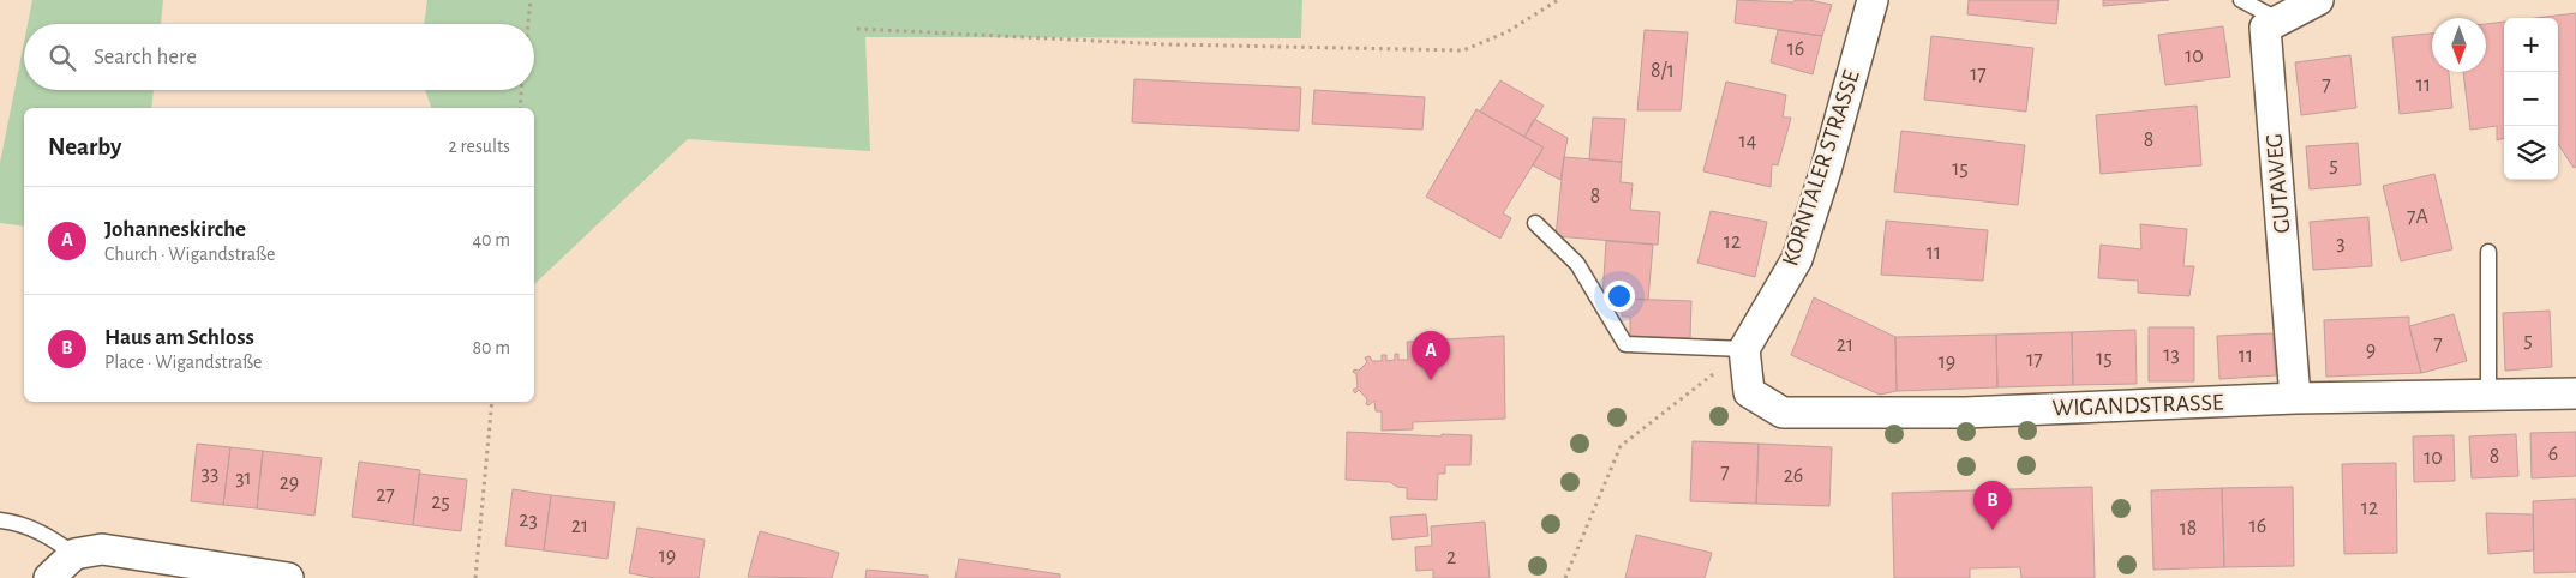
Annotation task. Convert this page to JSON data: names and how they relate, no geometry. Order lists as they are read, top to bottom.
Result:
{
  "streets": {
    "street": ["KORNTALER STRASSE", "GUTAWEG", "WIGANDSTRASSE"]
  },
  "crossings": [
    ["KORNTALER STRASSE", "WIGANDSTRASSE"],
    ["GUTAWEG", "WIGANDSTRASSE"]
  ],
  "house_numbers": [
    "16",
    "10",
    "8/1",
    "17",
    "7",
    "11",
    "8",
    "14",
    "5",
    "15",
    "8",
    "7A",
    "12",
    "3",
    "11",
    "5",
    "7",
    "21",
    "9",
    "13",
    "11",
    "15",
    "17",
    "19",
    "6",
    "8",
    "10",
    "7",
    "33",
    "26",
    "31",
    "29",
    "27",
    "25",
    "12",
    "23",
    "21",
    "16",
    "18",
    "19",
    "2"
  ],
  "north": "bottom",
  "page": {
    "map_buttons": ["+", "−"],
    "search": "Search here",
    "heading": ["Nearby", "2 results"],
    "list": [
      {
        "mark": "A",
        "name": "Johanneskirche",
        "note": "Church · Wigandstraße",
        "value": "40 m"
      },
      {
        "mark": "B",
        "name": "Haus am Schloss",
        "note": "Place · Wigandstraße",
        "value": "80 m"
      }
    ],
    "pins": ["A", "B"]
  }
}
